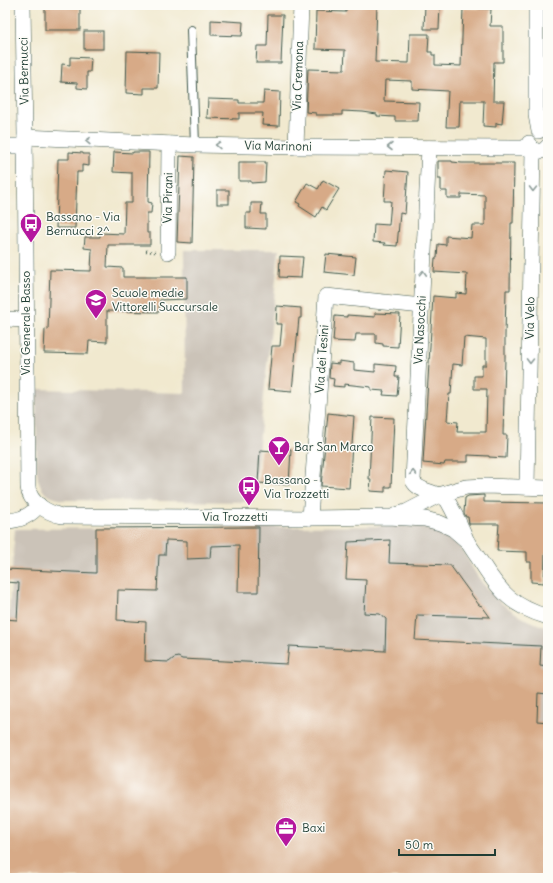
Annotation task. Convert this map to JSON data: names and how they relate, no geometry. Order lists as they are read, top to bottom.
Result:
{
  "streets": {
    "street": [
      "Via Bernucci",
      "Via Cremona",
      "Via Marinoni",
      "Via Pirani",
      "Via Velo",
      "Via Generale Basso",
      "Via Nasocchi",
      "Via dei Tesini",
      "Via Trozzetti"
    ]
  },
  "crossings": [
    ["Via Bernucci", "Via Marinoni"],
    ["Via Bernucci", "Via Generale Basso"],
    ["Via Cremona", "Via Marinoni"],
    ["Via Marinoni", "Via Pirani"],
    ["Via Marinoni", "Via Velo"],
    ["Via Marinoni", "Via Generale Basso"],
    ["Via Marinoni", "Via Nasocchi"],
    ["Via Generale Basso", "Via Trozzetti"],
    ["Via Nasocchi", "Via dei Tesini"],
    ["Via Nasocchi", "Via Trozzetti"],
    ["Via dei Tesini", "Via Trozzetti"]
  ],
  "one_way": ["Via Marinoni", "Via Velo", "Via Nasocchi"],
  "places": {
    "bus stop": ["Bassano - Via Bernucci 2^", "Bassano - Via Trozzetti"],
    "school or university": ["Scuole medie Vittorelli Succursale"],
    "bar": ["Bar San Marco"],
    "office": ["Baxi"]
  },
  "scale_bar": "50 m"
}
